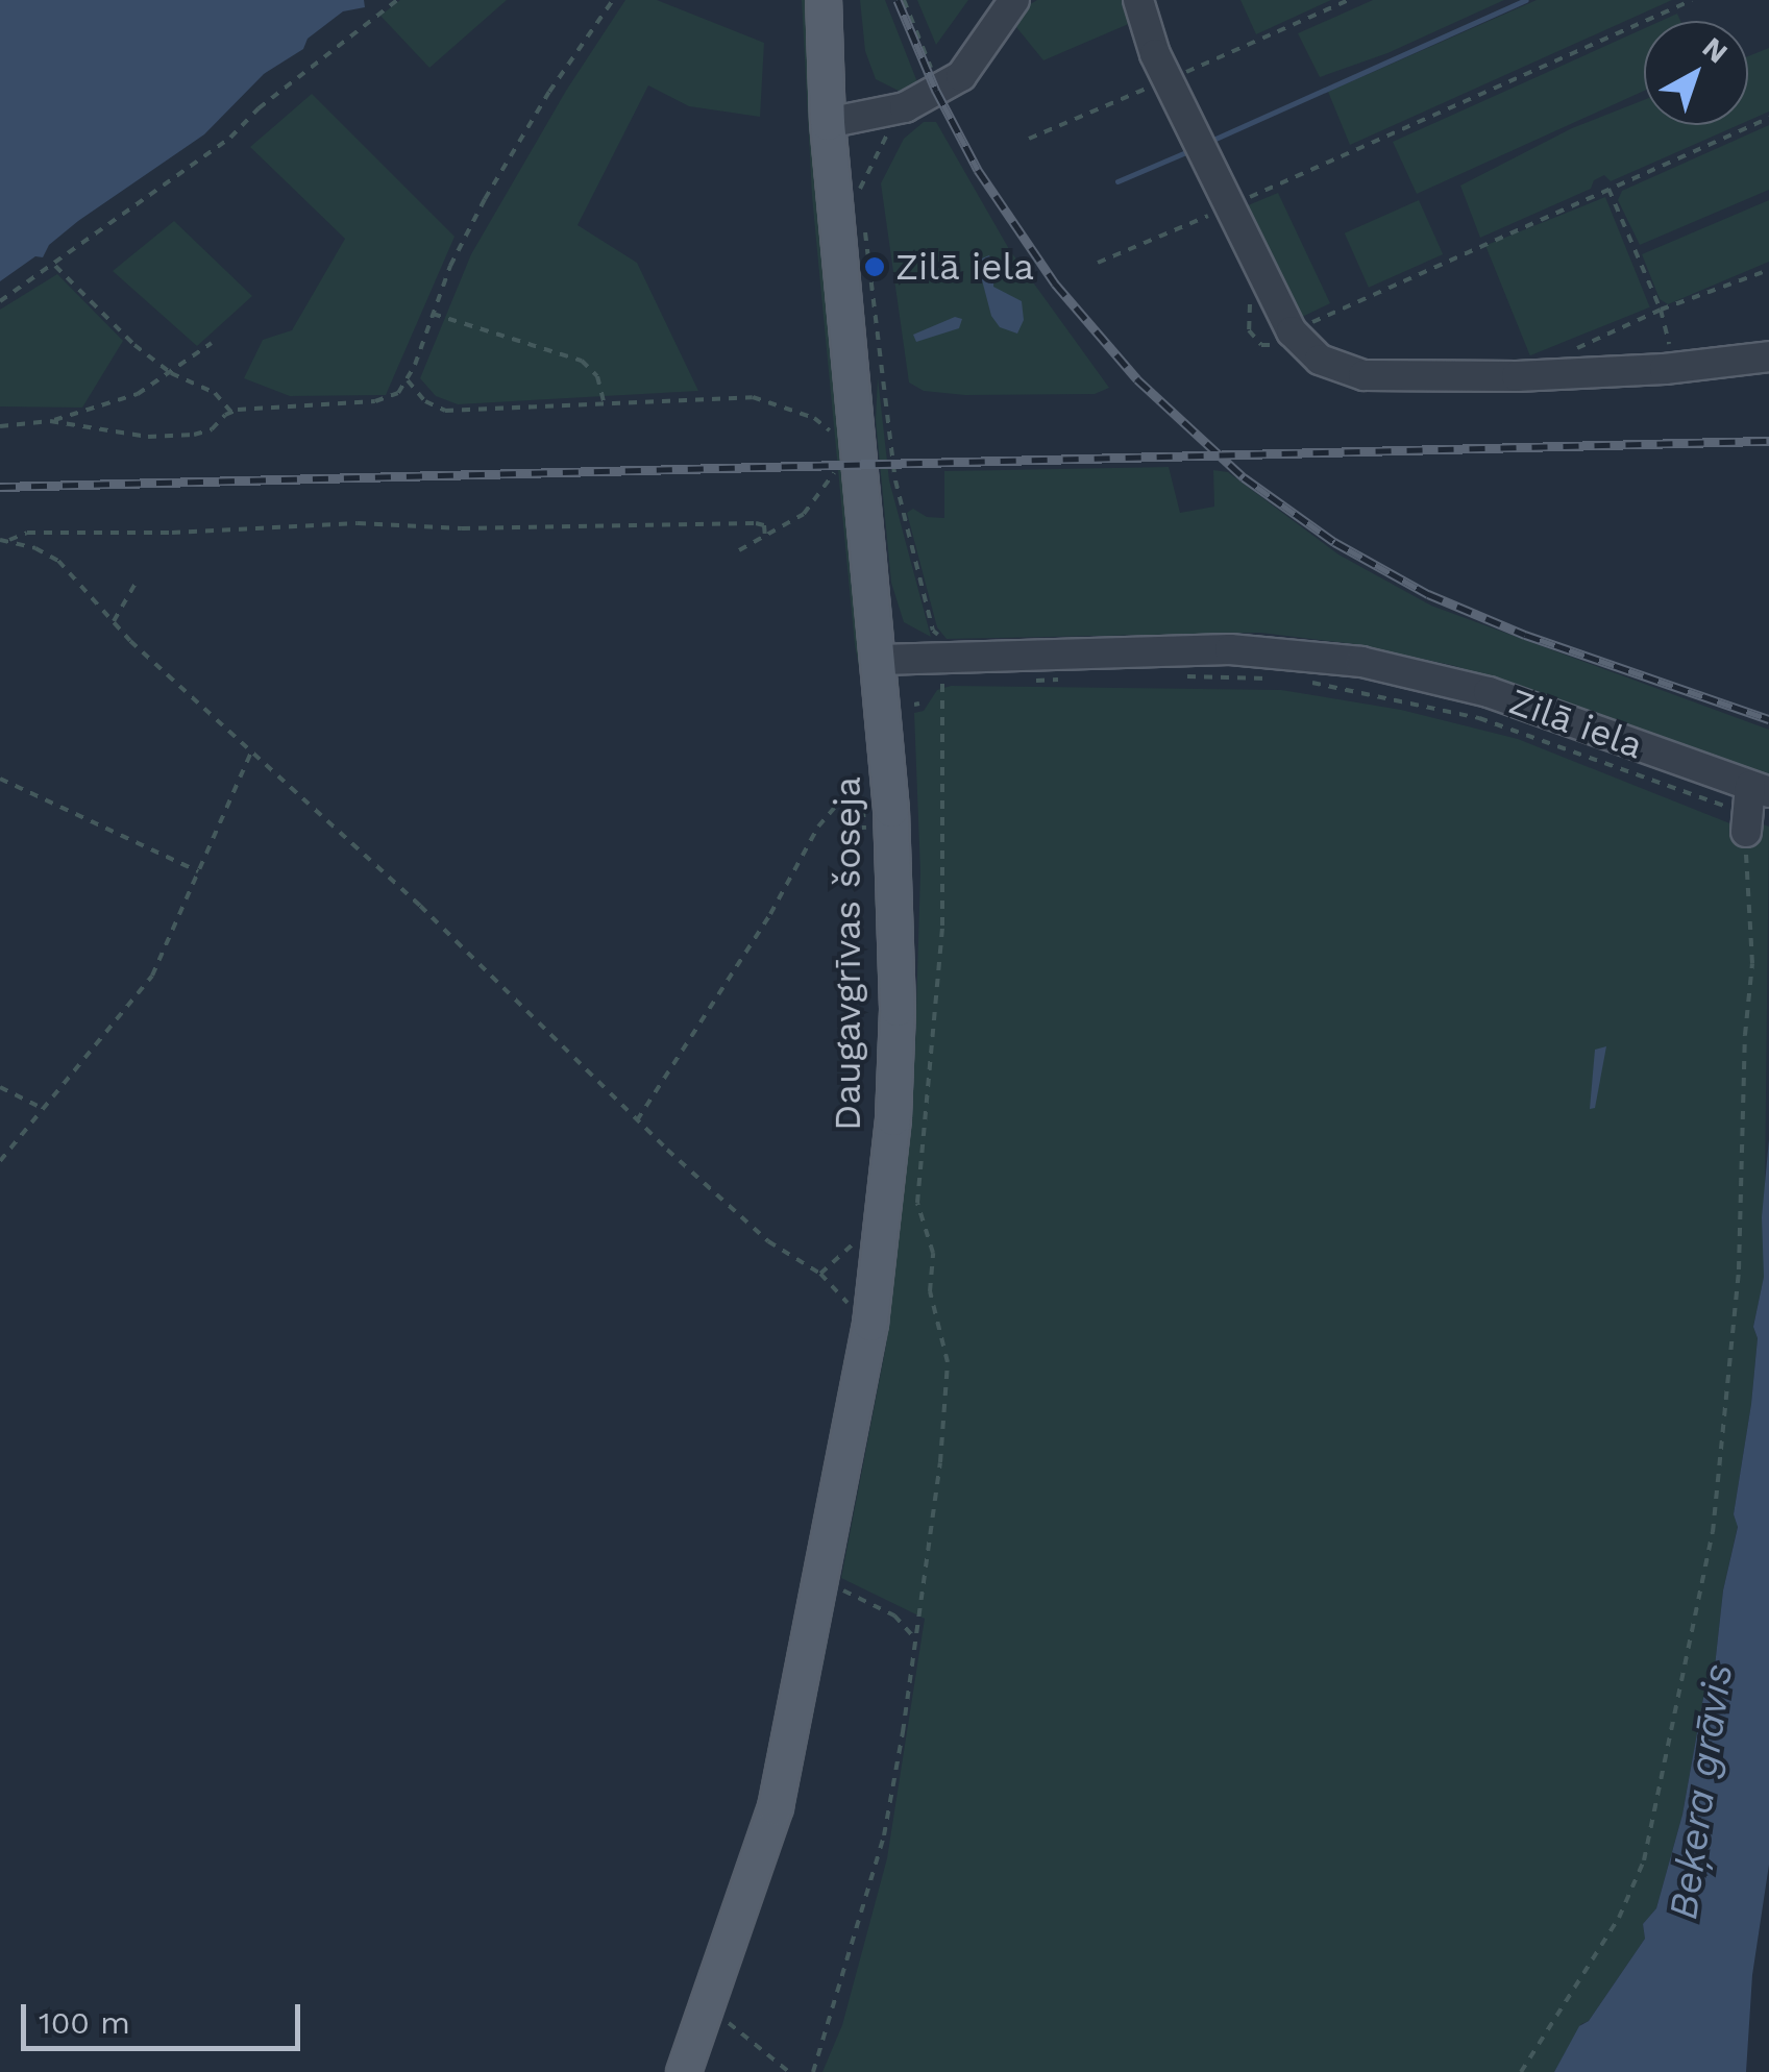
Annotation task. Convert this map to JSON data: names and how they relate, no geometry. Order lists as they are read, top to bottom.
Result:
{
  "streets": {
    "main road": ["Daugavgrīvas šoseja"],
    "street": ["Zilā iela"]
  },
  "crossings": [
    ["Zilā iela", "Daugavgrīvas šoseja"]
  ],
  "water": ["Beķera grāvis"],
  "places": ["Zilā iela"],
  "scale_bar": "100 m",
  "north": "top right"
}
